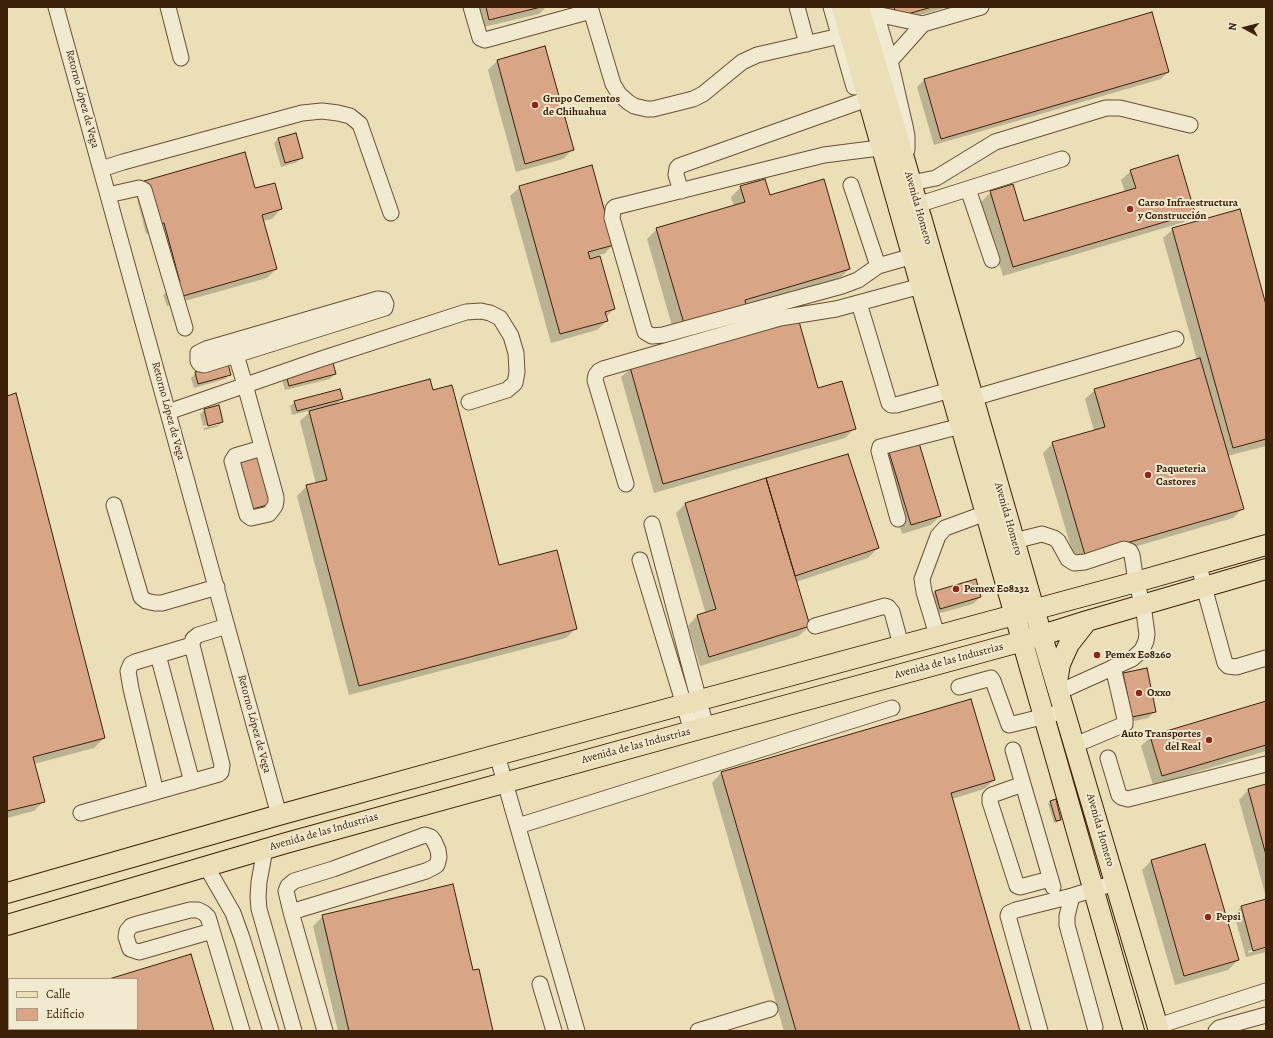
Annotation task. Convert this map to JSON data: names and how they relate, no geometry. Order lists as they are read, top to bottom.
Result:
{
  "streets": {
    "main road": ["Avenida Homero", "Avenida de las Industrias"],
    "street": ["Retorno López de Vega"]
  },
  "crossings": [
    ["Avenida Homero", "Avenida de las Industrias"]
  ],
  "places": [
    "Grupo Cementos de Chihuahua",
    "Carso Infraestructura y Construcción",
    "Paqueteria Castores",
    "Pemex E08232",
    "Pemex E08260",
    "Oxxo",
    "Auto Transportes del Real",
    "Pepsi"
  ],
  "legend": ["Calle", "Edificio"],
  "north": "left"
}
